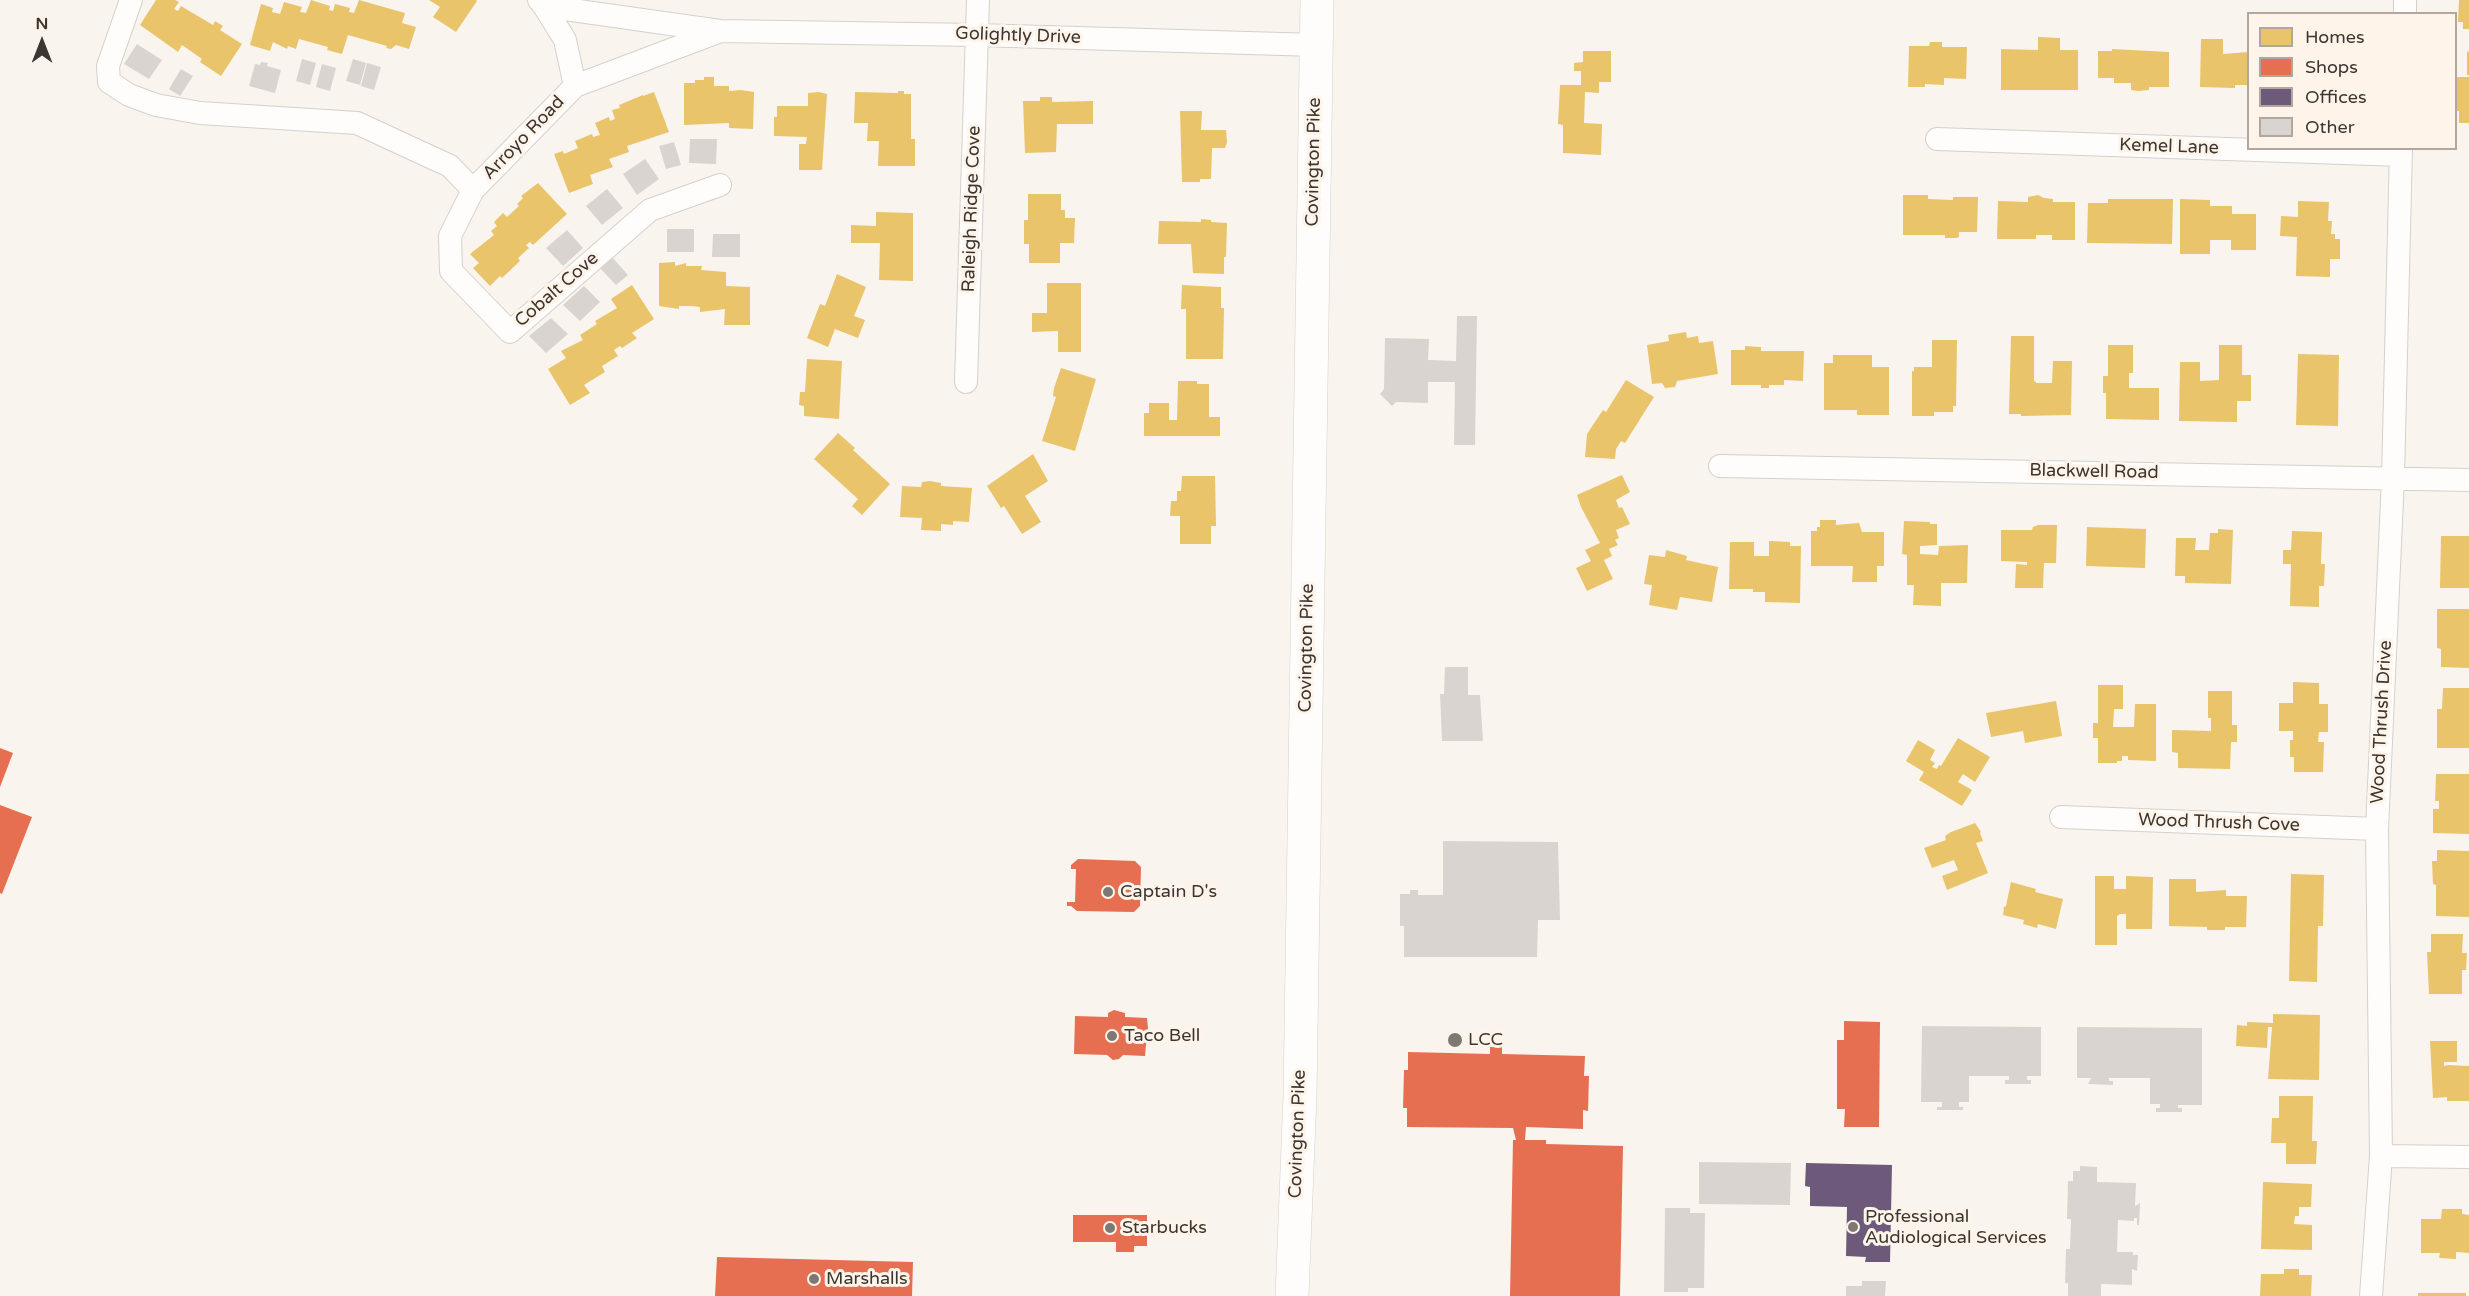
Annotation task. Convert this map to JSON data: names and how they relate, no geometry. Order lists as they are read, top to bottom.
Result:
{
  "streets": {
    "main road": ["Covington Pike"],
    "street": [
      "Golightly Drive",
      "Arroyo Road",
      "Kemel Lane",
      "Raleigh Ridge Cove",
      "Cobalt Cove",
      "Blackwell Road",
      "Wood Thrush Drive",
      "Wood Thrush Cove"
    ]
  },
  "crossings": [
    ["Golightly Drive", "Arroyo Road"],
    ["Golightly Drive", "Covington Pike"],
    ["Golightly Drive", "Raleigh Ridge Cove"],
    ["Arroyo Road", "Cobalt Cove"],
    ["Kemel Lane", "Wood Thrush Drive"],
    ["Blackwell Road", "Wood Thrush Drive"],
    ["Wood Thrush Drive", "Wood Thrush Cove"]
  ],
  "places": [
    "Captain D's",
    "Taco Bell",
    "LCC",
    "Professional Audiological Services",
    "Starbucks",
    "Marshalls"
  ],
  "legend": [
    "Homes",
    "Shops",
    "Offices",
    "Other"
  ],
  "north": "top"
}
